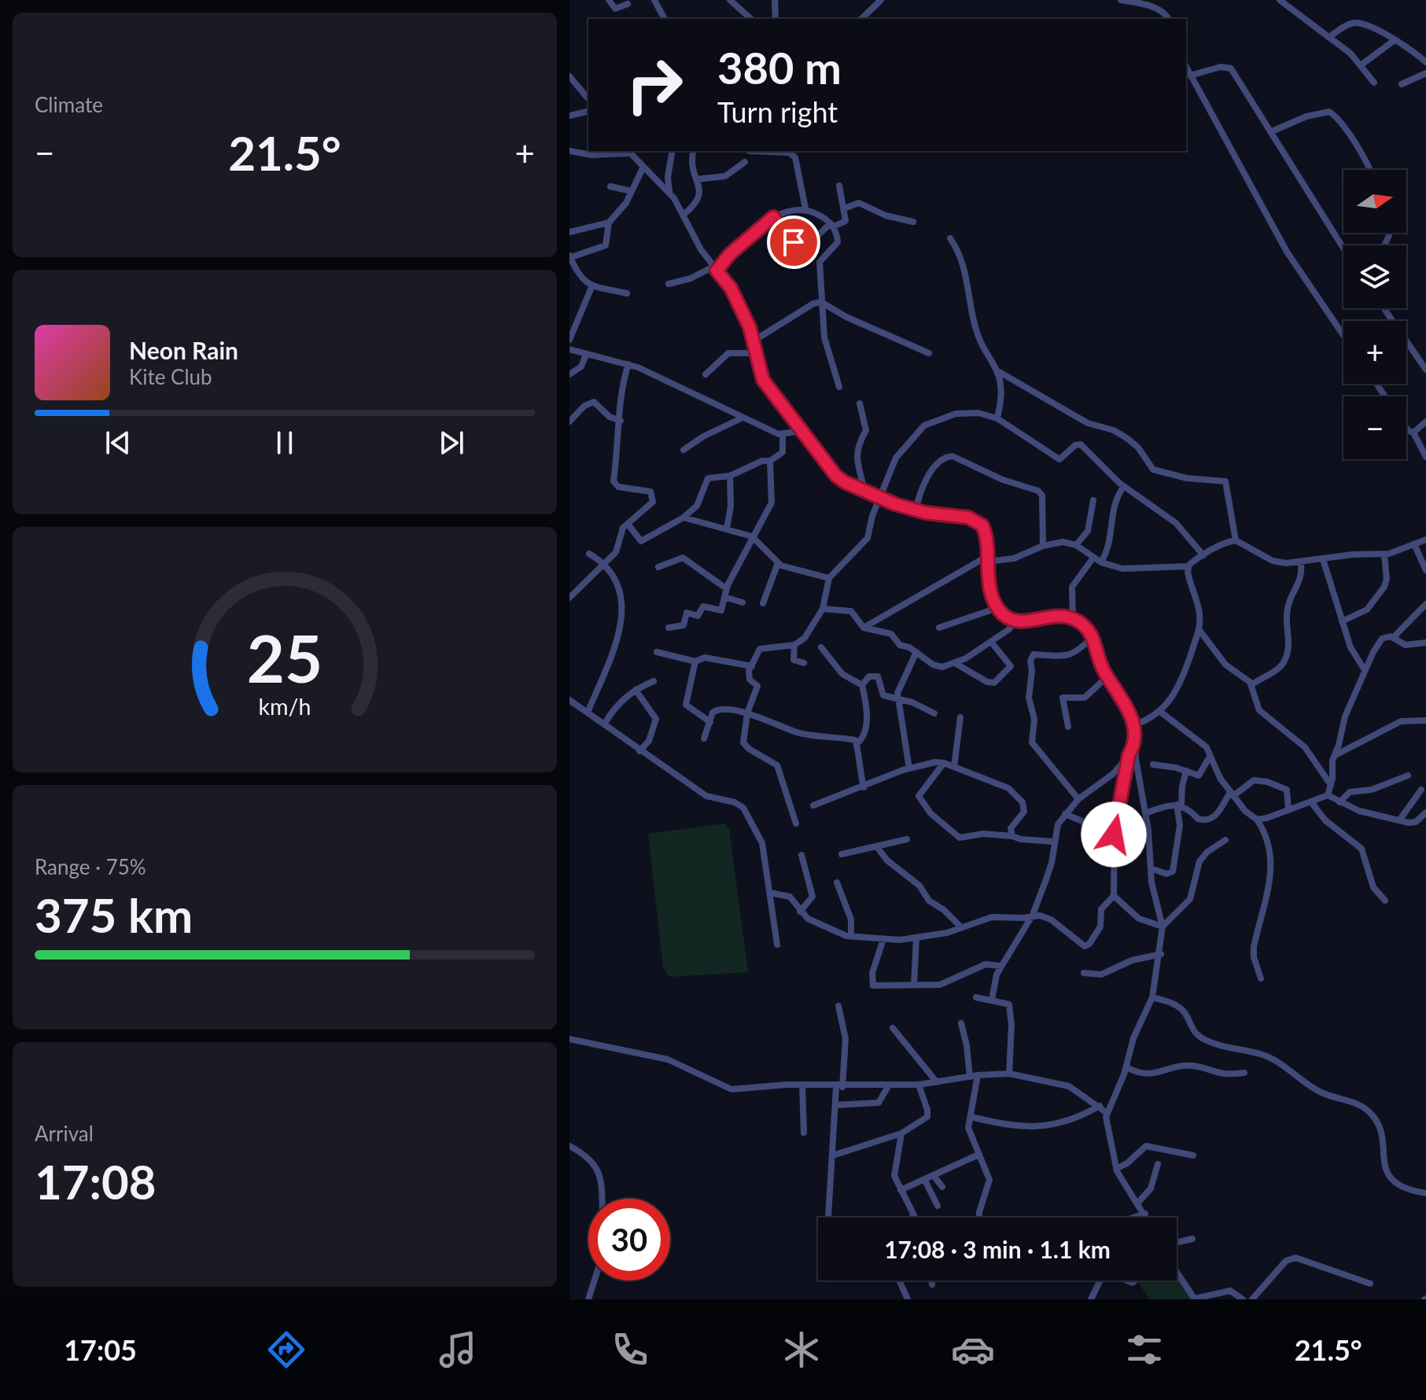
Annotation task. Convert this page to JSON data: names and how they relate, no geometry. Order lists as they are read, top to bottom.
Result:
{
  "north": "right",
  "page": {
    "tile": [
      "Climate",
      ["Range · 75%", "375 km"],
      ["Arrival", "17:08"]
    ],
    "turn": ["380 m", "Turn right"],
    "heat": ["−", "21.5°", "+"],
    "map_buttons": ["+", "−"],
    "song": ["Neon Rain", "Kite Club"],
    "limit": "30",
    "trip": "17:08 · 3 min · 1.1 km",
    "tabs": ["17:05", "21.5°"],
    "gauge": ["25", "km/h"]
  }
}
